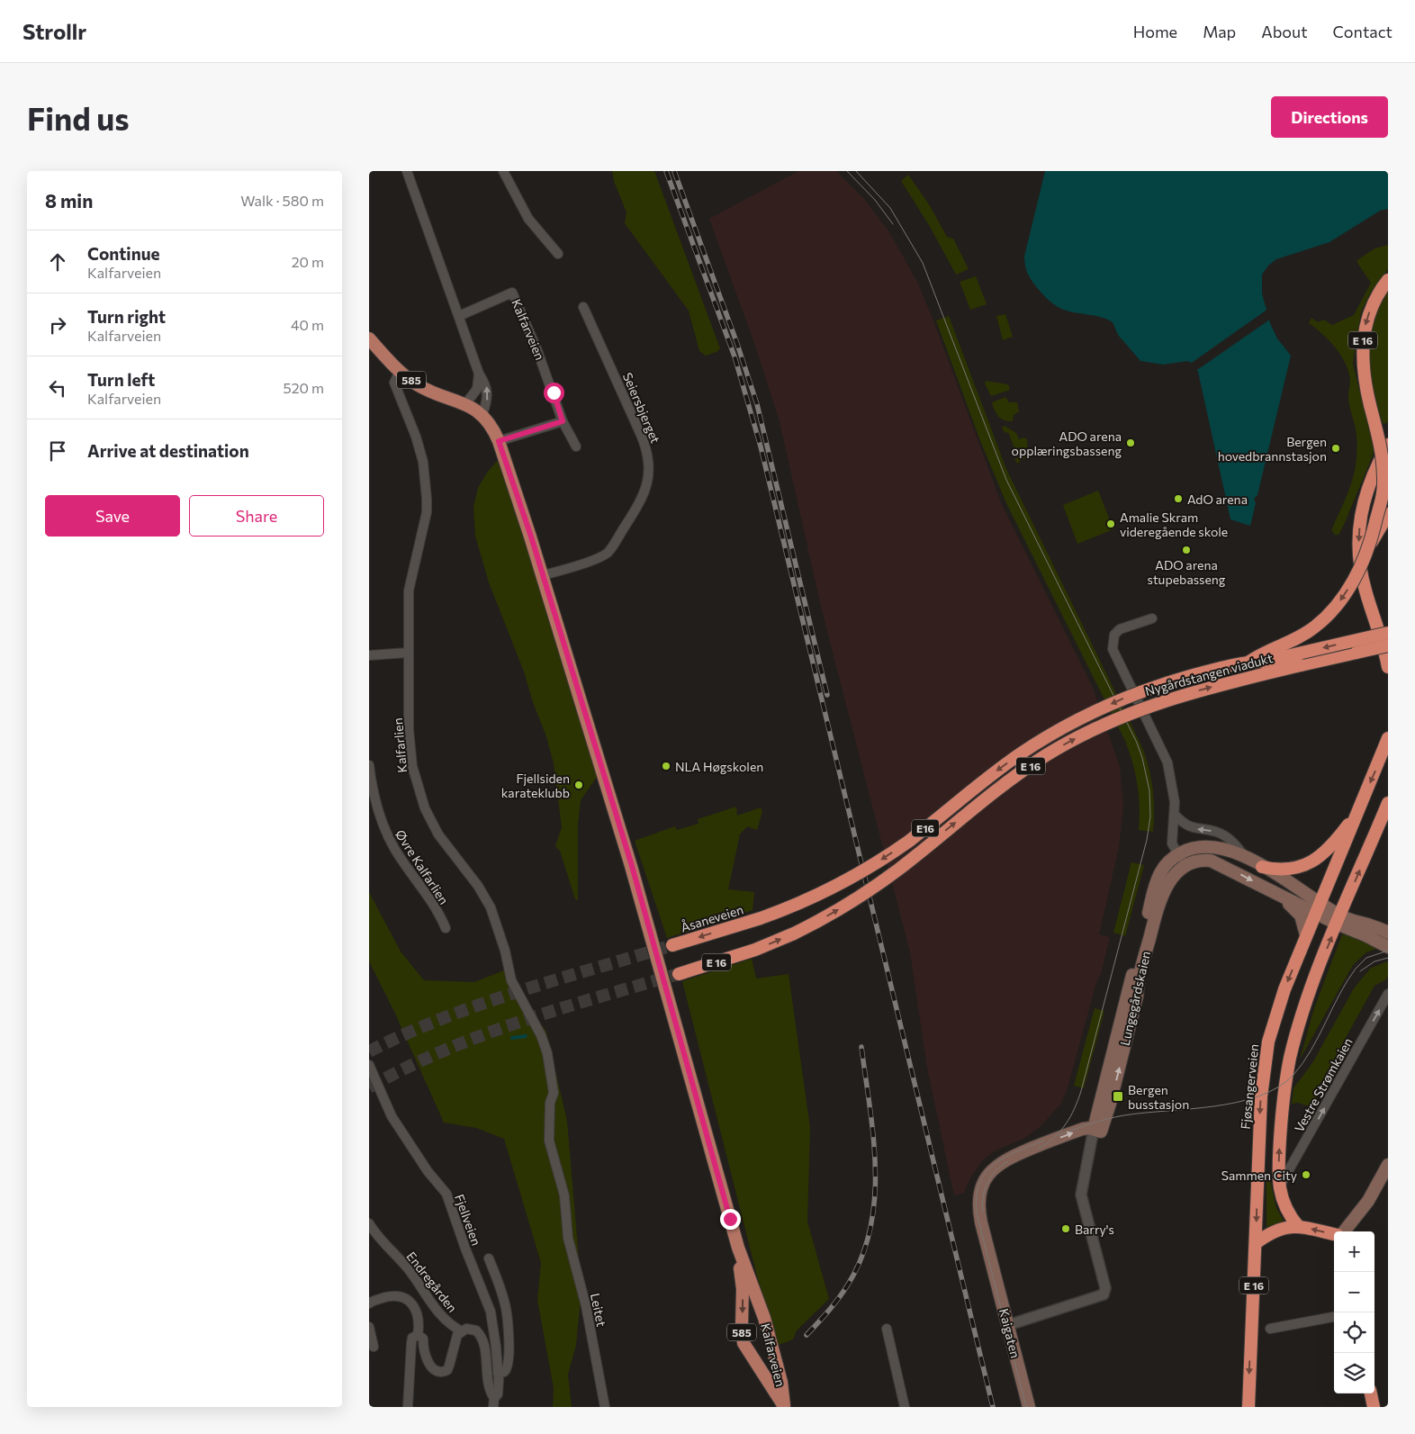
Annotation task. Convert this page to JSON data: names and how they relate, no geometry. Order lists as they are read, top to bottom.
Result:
{
  "streets": {
    "highway": [
      "E 16",
      "Nygårdstangen viadukt",
      "E16",
      "Åsaneveien",
      "Fjøsangerveien"
    ],
    "main road": [
      "Kalfarveien",
      "585",
      "Lungegårdskaien",
      "Kaigaten"
    ],
    "street": [
      "Seiersbjerget",
      "Kalfarlien",
      "Øvre Kalfarlien",
      "Vestre Strømkaien",
      "Fjellveien",
      "Endregården",
      "Leitet"
    ]
  },
  "crossings": [
    ["Kalfarveien", "585"],
    ["Kalfarveien", "Seiersbjerget"],
    ["E 16", "Nygårdstangen viadukt"],
    ["E 16", "Lungegårdskaien"],
    ["E 16", "Fjøsangerveien"],
    ["585", "Kalfarlien"],
    ["Nygårdstangen viadukt", "Åsaneveien"],
    ["Kalfarlien", "Leitet"],
    ["Lungegårdskaien", "Fjøsangerveien"],
    ["Lungegårdskaien", "Kaigaten"],
    ["Fjellveien", "Endregården"]
  ],
  "one_way": ["Åsaneveien", "Vestre Strømkaien"],
  "places": {
    "other": [
      "ADO arena opplæringsbasseng",
      "Bergen hovedbrannstasjon",
      "AdO arena",
      "Amalie Skram videregående skole",
      "ADO arena stupebasseng",
      "NLA Høgskolen",
      "Fjellsiden karateklubb",
      "Sammen City",
      "Barry's"
    ],
    "transit": ["Bergen busstasjon"]
  },
  "page": {
    "header": "Strollr",
    "nav": [
      "Home",
      "Map",
      "About",
      "Contact"
    ],
    "buttons": [
      "Directions",
      ["Save", "Share"]
    ],
    "title": "Find us",
    "heading": ["8 min", "Walk · 580 m"],
    "list": [
      ["Continue", "Kalfarveien", "20 m"],
      ["Turn right", "Kalfarveien", "40 m"],
      ["Turn left", "Kalfarveien", "520 m"],
      "Arrive at destination"
    ],
    "map_buttons": ["+", "−"]
  }
}
